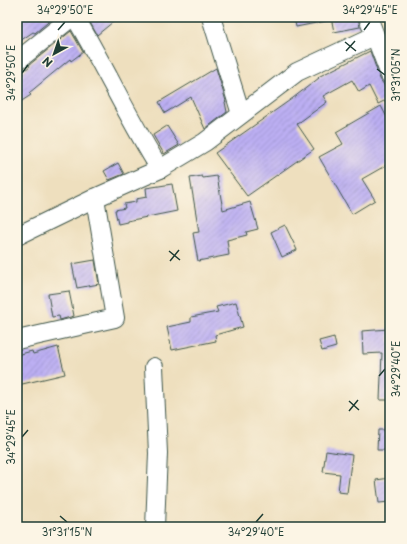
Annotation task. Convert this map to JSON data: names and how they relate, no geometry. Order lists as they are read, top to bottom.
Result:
{
  "north": "bottom left",
  "coordinates": [
    "34°29'50\"E",
    "34°29'45\"E",
    "31°31'05\"N",
    "34°29'40\"E",
    "31°31'15\"N"
  ]
}
